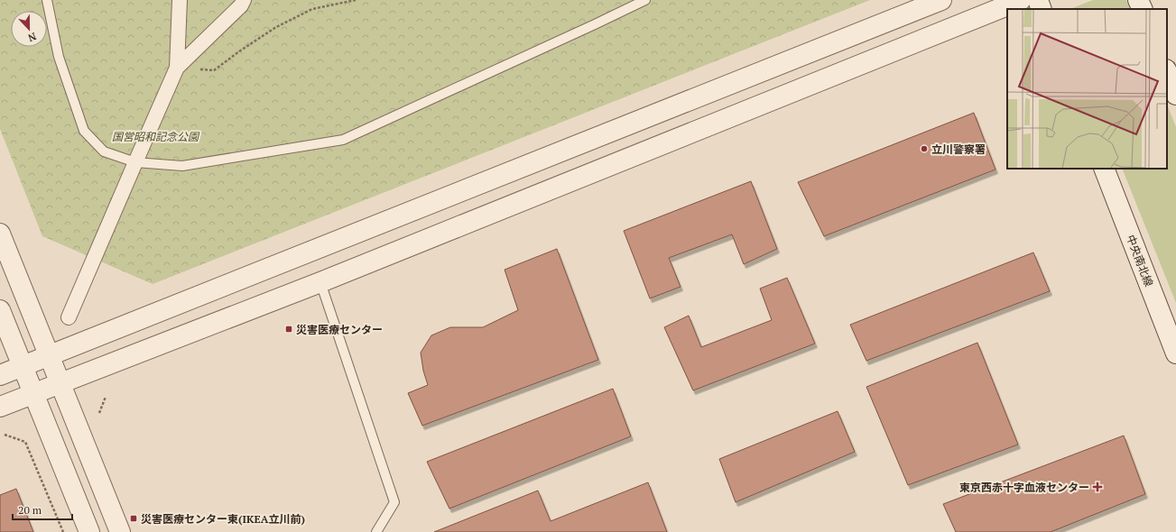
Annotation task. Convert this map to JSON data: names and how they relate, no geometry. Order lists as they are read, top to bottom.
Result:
{
  "streets": {
    "street": ["中央南北線"]
  },
  "parks": ["国営昭和記念公園"],
  "places": {
    "other": ["立川警察署"],
    "transit": ["災害医療センター", "災害医療センター東(IKEA立川前)"],
    "health": ["東京西赤十字血液センター"]
  },
  "scale_bar": "20 m",
  "north": "bottom"
}
